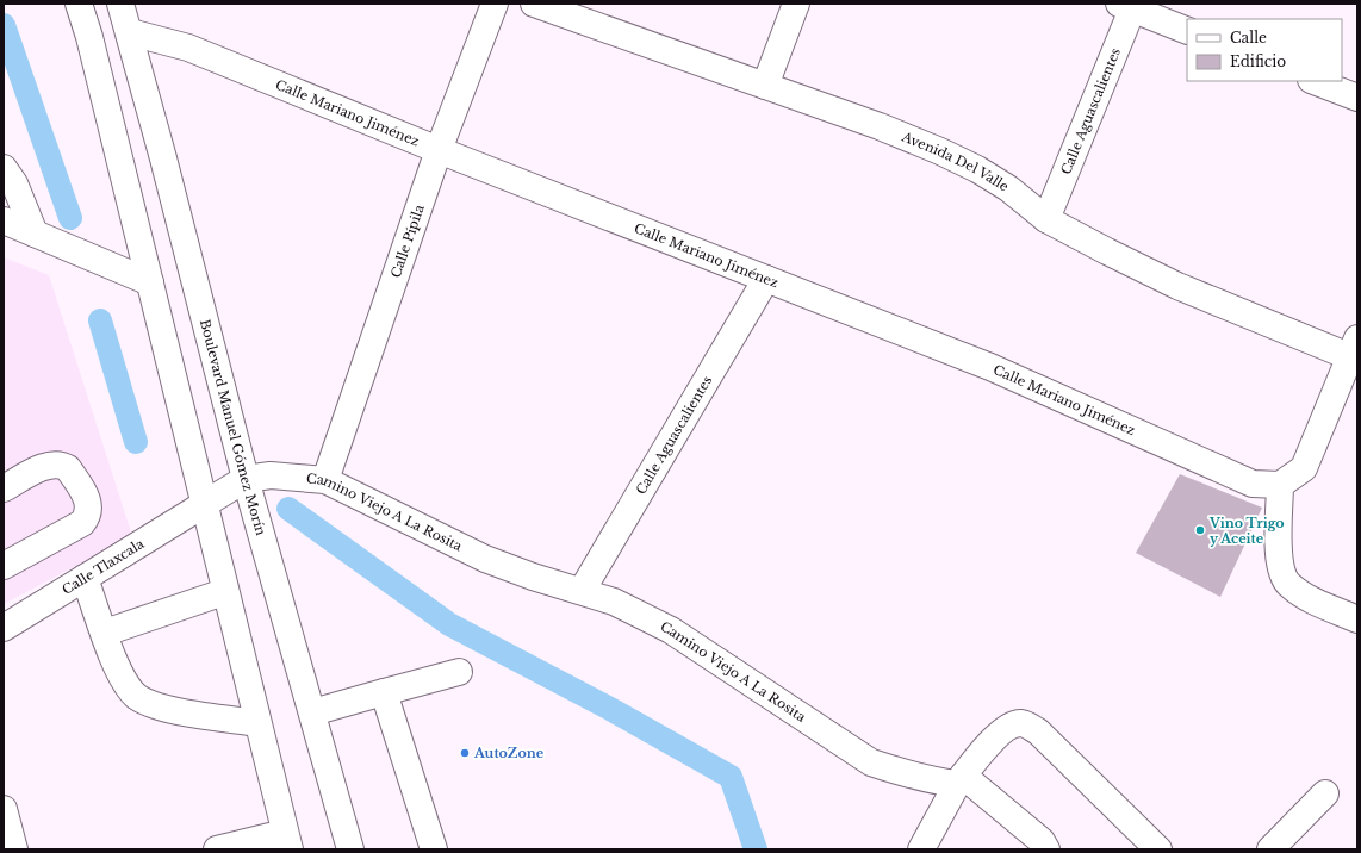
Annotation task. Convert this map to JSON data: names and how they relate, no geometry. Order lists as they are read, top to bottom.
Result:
{
  "streets": {
    "street": [
      "Calle Aguascalientes",
      "Calle Mariano Jiménez",
      "Avenida Del Valle",
      "Calle Pípila",
      "Boulevard Manuel Gómez Morín",
      "Camino Viejo A La Rosita",
      "Calle Tlaxcala"
    ]
  },
  "crossings": [
    ["Calle Aguascalientes", "Calle Mariano Jiménez"],
    ["Calle Aguascalientes", "Avenida Del Valle"],
    ["Calle Aguascalientes", "Camino Viejo A La Rosita"],
    ["Calle Mariano Jiménez", "Calle Pípila"],
    ["Calle Mariano Jiménez", "Boulevard Manuel Gómez Morín"],
    ["Calle Pípila", "Camino Viejo A La Rosita"],
    ["Boulevard Manuel Gómez Morín", "Camino Viejo A La Rosita"],
    ["Boulevard Manuel Gómez Morín", "Calle Tlaxcala"],
    ["Camino Viejo A La Rosita", "Calle Tlaxcala"]
  ],
  "places": ["Vino Trigo y Aceite", "AutoZone"],
  "legend": ["Calle", "Edificio"]
}
